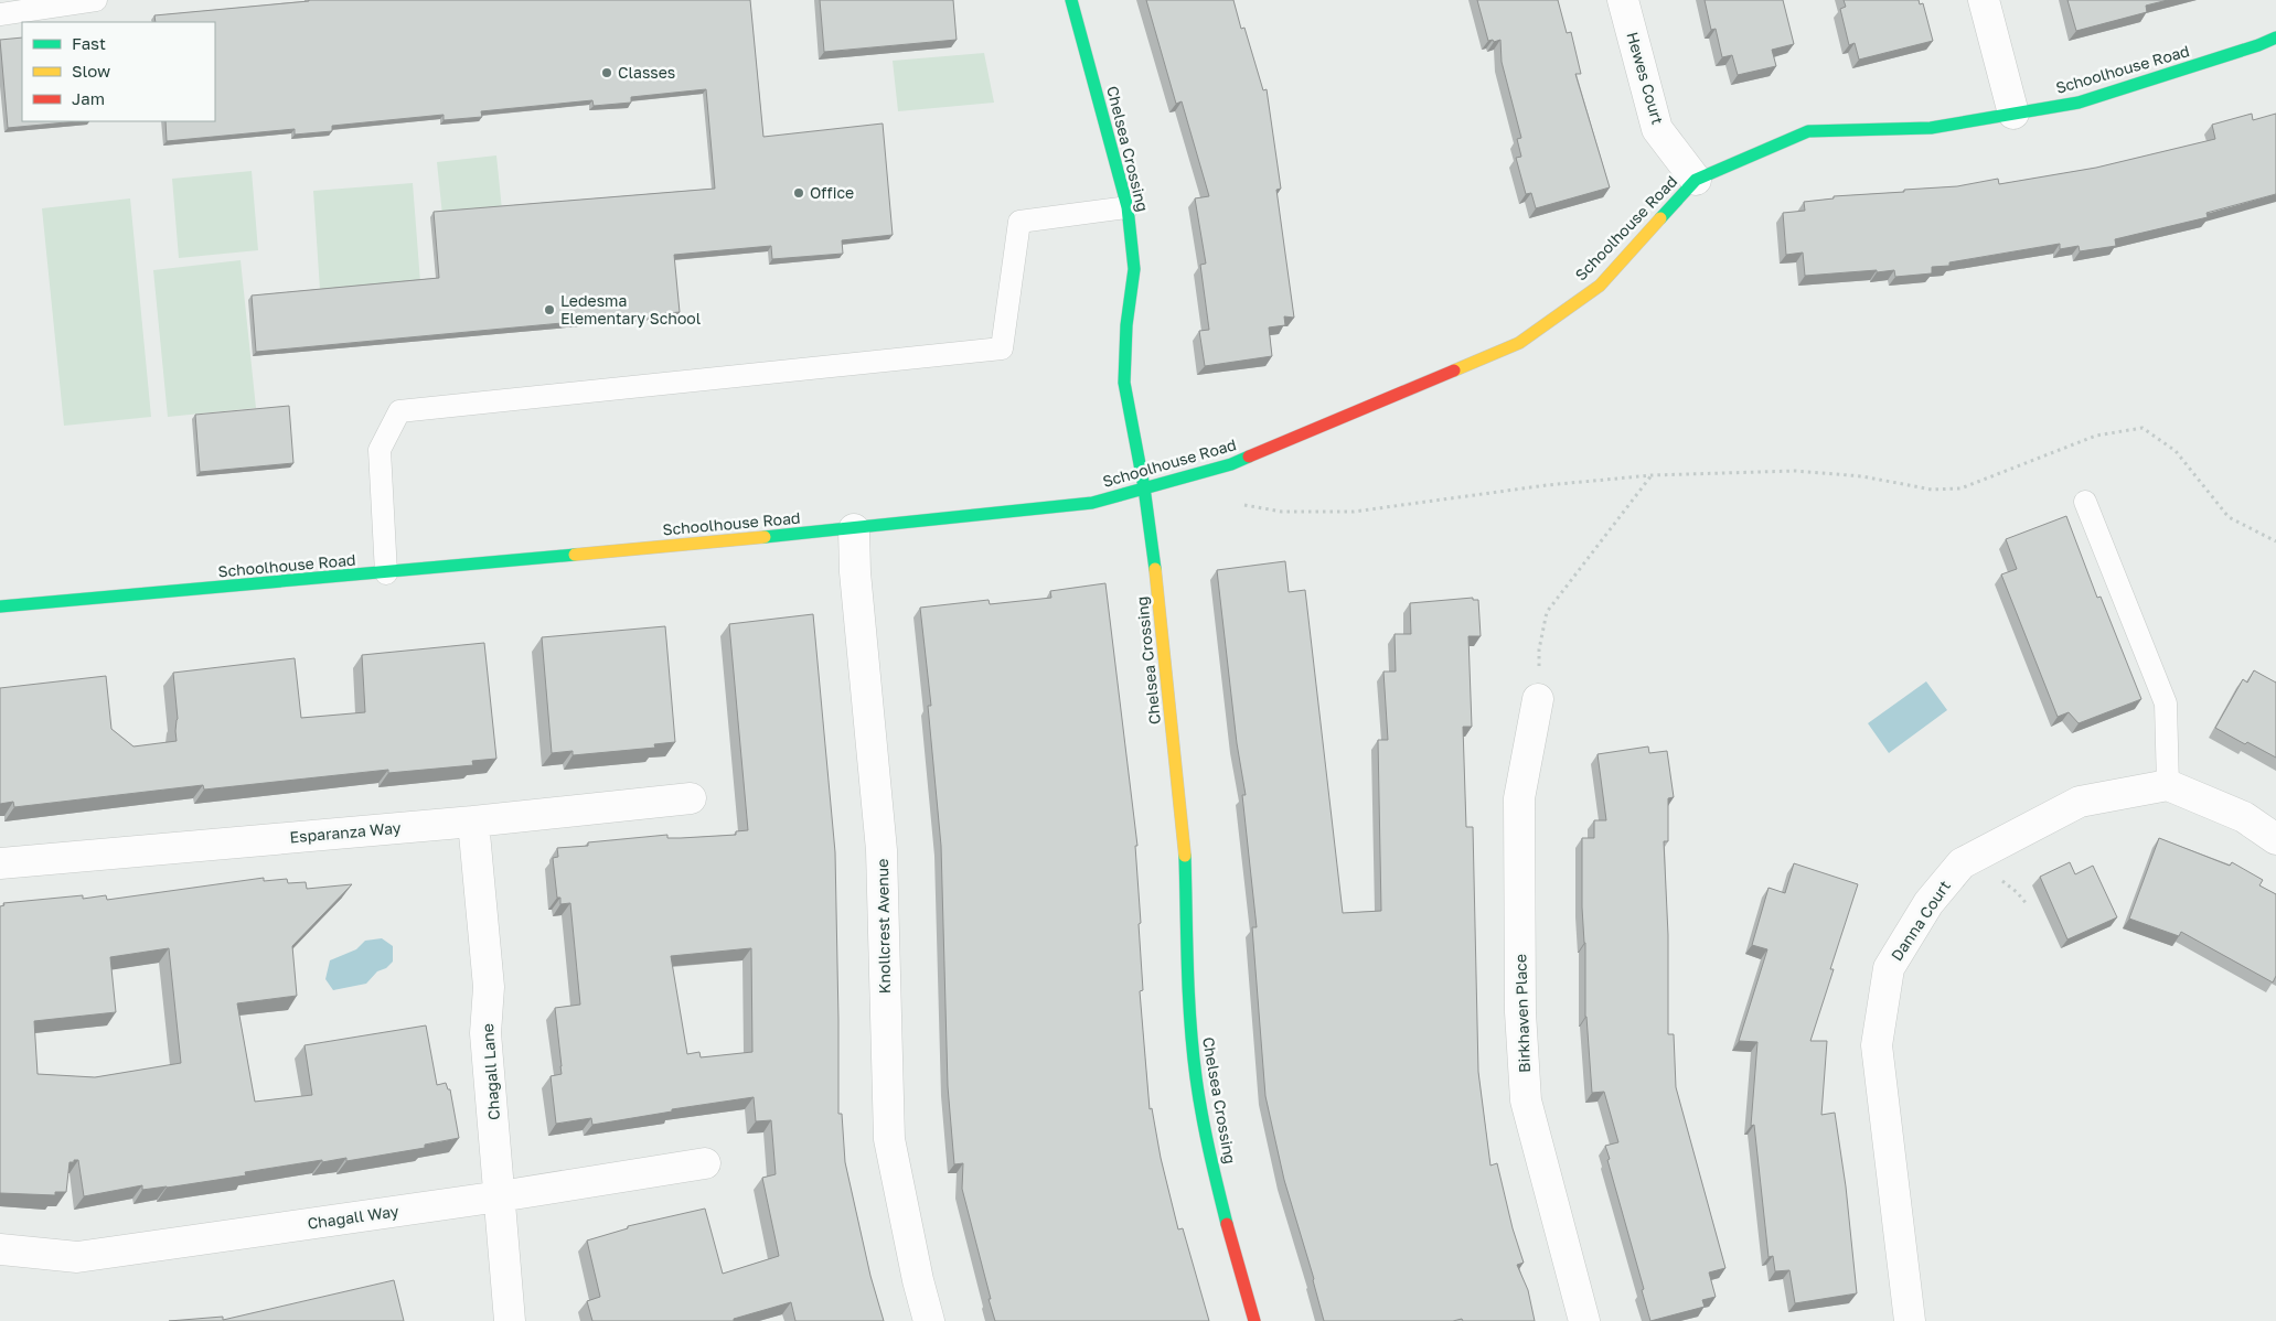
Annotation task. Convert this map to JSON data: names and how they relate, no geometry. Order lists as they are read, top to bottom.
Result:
{
  "streets": {
    "street": [
      "Schoolhouse Road",
      "Hewes Court",
      "Chelsea Crossing",
      "Esparanza Way",
      "Danna Court",
      "Knollcrest Avenue",
      "Birkhaven Place",
      "Chagall Lane",
      "Chagall Way"
    ]
  },
  "crossings": [
    ["Schoolhouse Road", "Hewes Court"],
    ["Schoolhouse Road", "Chelsea Crossing"],
    ["Schoolhouse Road", "Knollcrest Avenue"],
    ["Esparanza Way", "Chagall Lane"],
    ["Chagall Lane", "Chagall Way"]
  ],
  "places": ["Classes", "Office", "Ledesma Elementary School"],
  "legend": ["Fast", "Slow", "Jam"]
}
